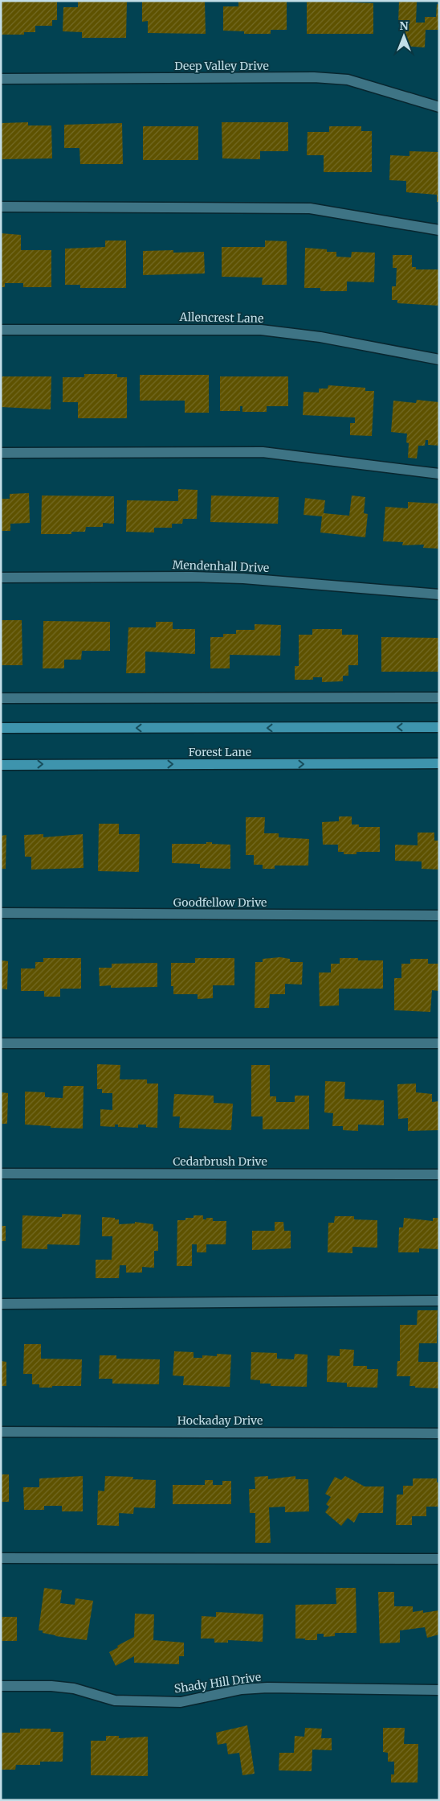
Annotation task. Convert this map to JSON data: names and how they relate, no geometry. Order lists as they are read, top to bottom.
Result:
{
  "streets": {
    "main road": ["Forest Lane"],
    "street": [
      "Deep Valley Drive",
      "Allencrest Lane",
      "Mendenhall Drive",
      "Goodfellow Drive",
      "Cedarbrush Drive",
      "Hockaday Drive",
      "Shady Hill Drive"
    ]
  },
  "north": "top"
}
